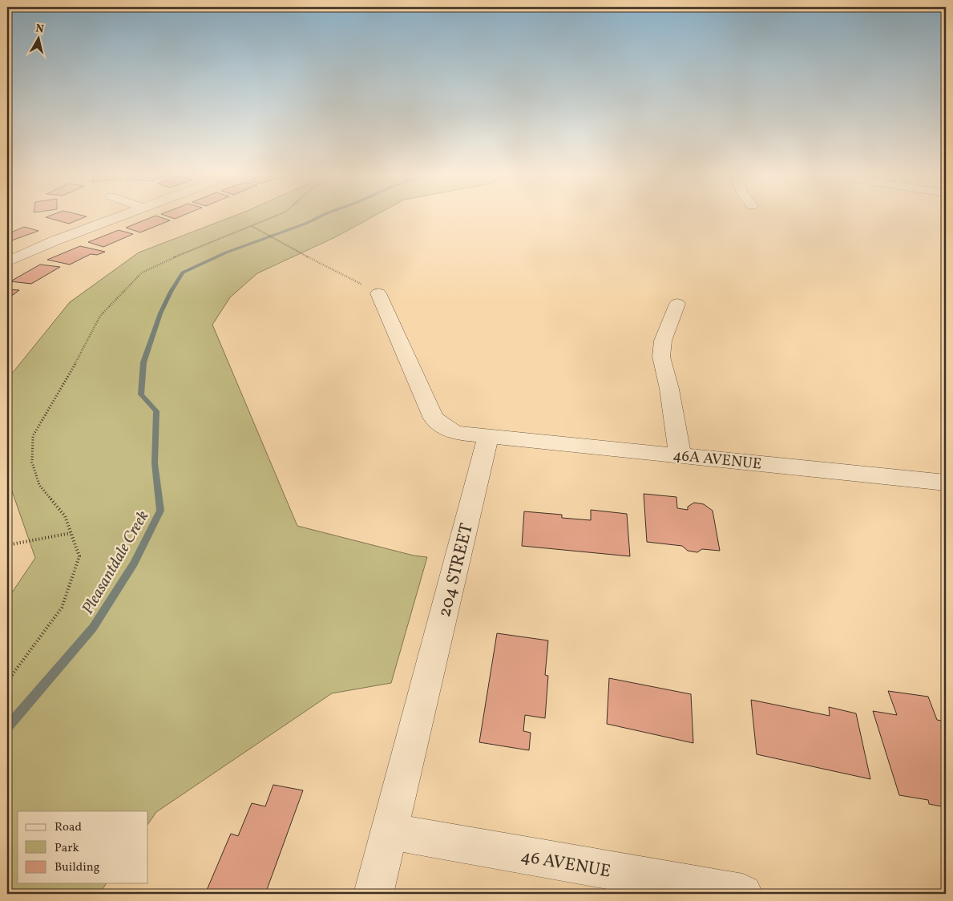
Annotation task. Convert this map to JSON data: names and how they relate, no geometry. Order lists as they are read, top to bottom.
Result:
{
  "streets": {
    "street": ["46A AVENUE", "204 STREET", "46 AVENUE"]
  },
  "crossings": [
    ["46A AVENUE", "204 STREET"],
    ["204 STREET", "46 AVENUE"]
  ],
  "water": ["Pleasantdale Creek"],
  "legend": ["Road", "Park", "Building"],
  "north": "top"
}
